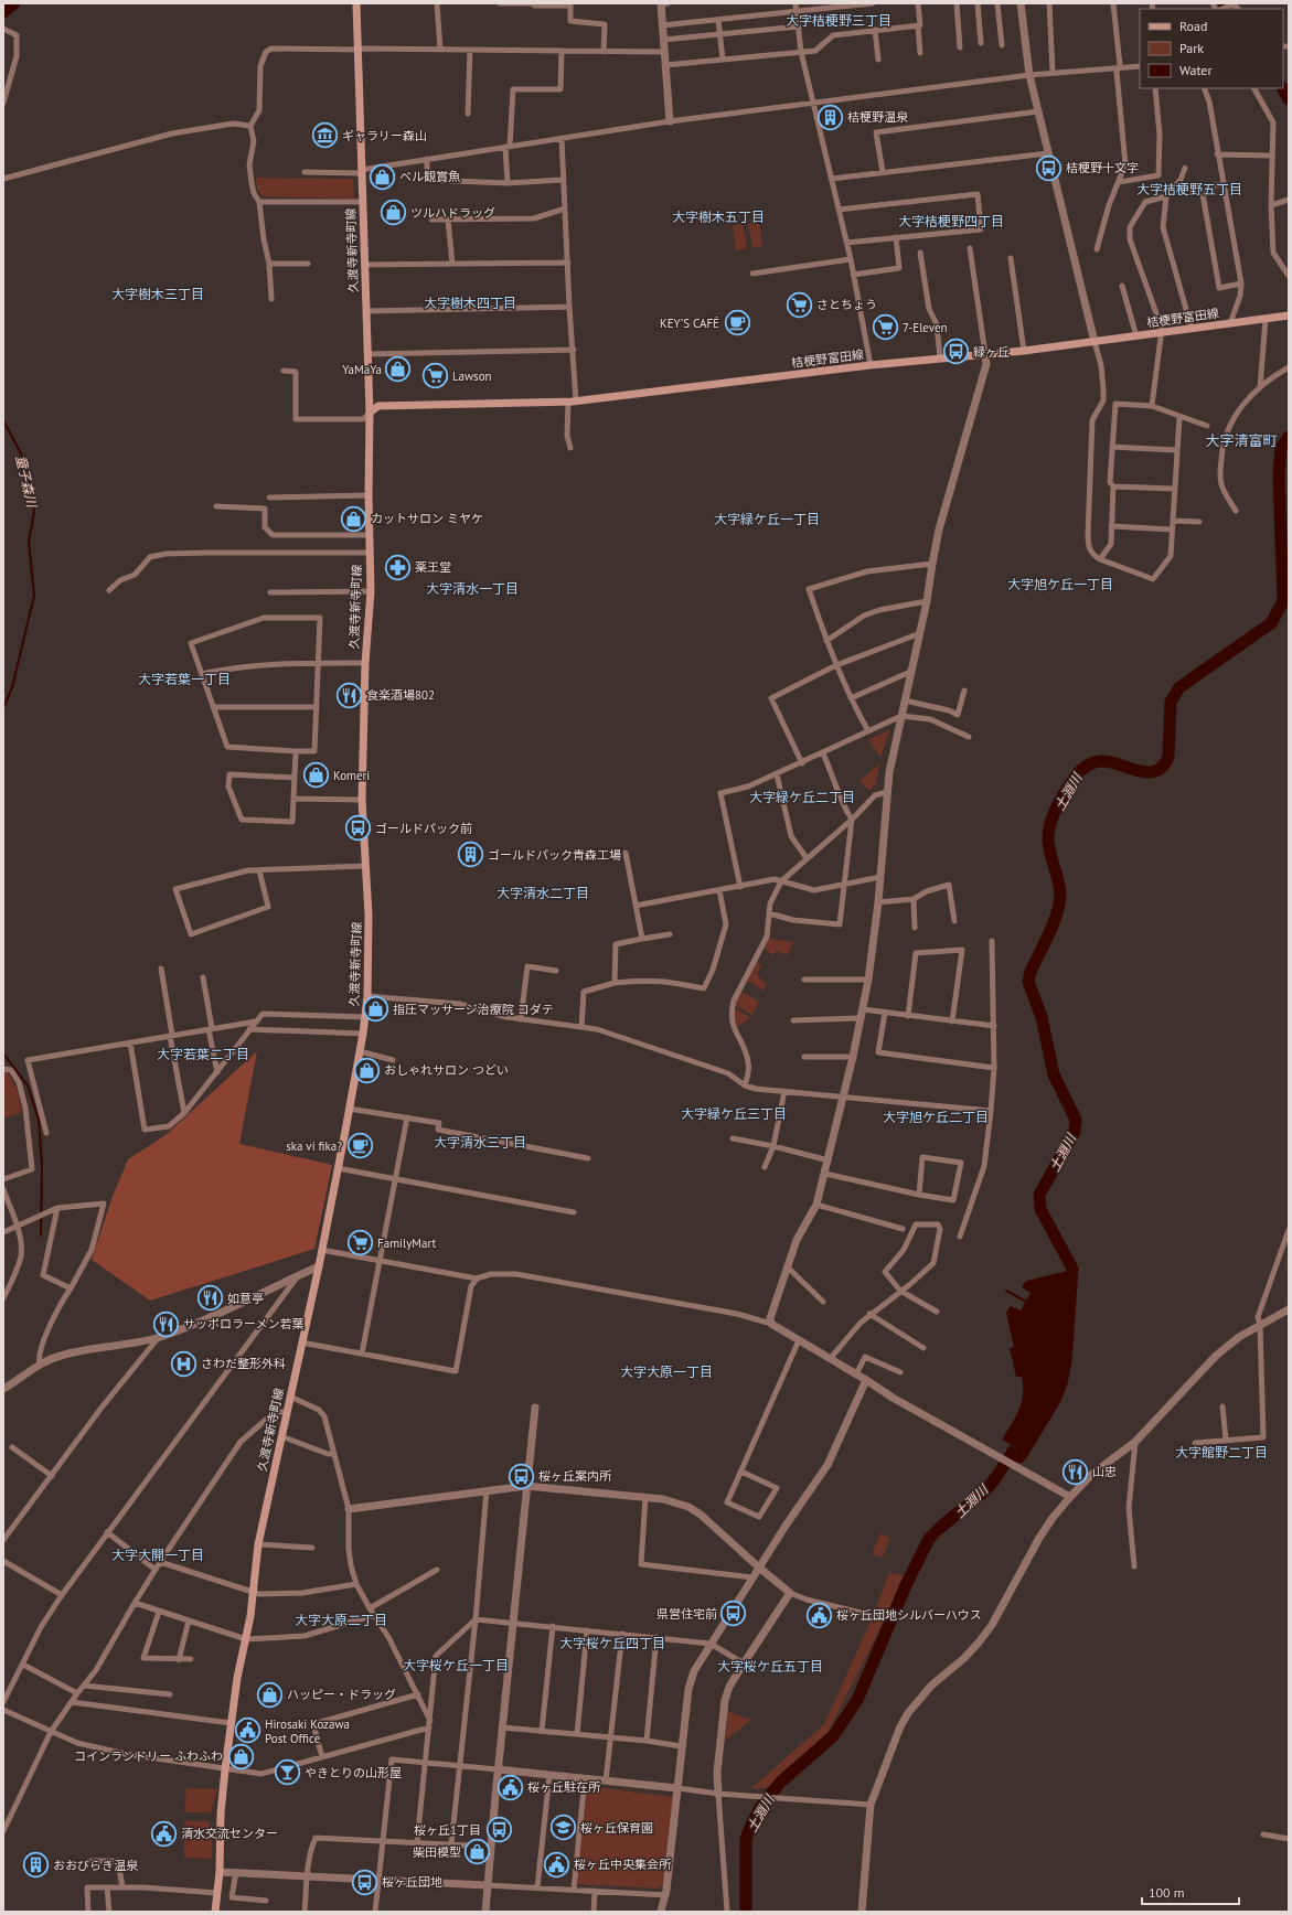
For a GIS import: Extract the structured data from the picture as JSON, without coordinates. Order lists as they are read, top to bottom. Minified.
{"streets":{"main road":["久渡寺新寺町線","桔梗野富田線"]},"crossings":[["久渡寺新寺町線","桔梗野富田線"]],"districts":["大字桔梗野三丁目","大字桔梗野五丁目","大字樹木五丁目","大字桔梗野四丁目","大字樹木三丁目","大字樹木四丁目","大字清富町","大字緑ケ丘一丁目","大字旭ケ丘一丁目","大字清水一丁目","大字若葉一丁目","大字緑ケ丘二丁目","大字清水二丁目","大字若葉二丁目","大字緑ケ丘三丁目","大字旭ケ丘二丁目","大字清水三丁目","大字大原一丁目","大字館野二丁目","大字大開一丁目","大字大原二丁目","大字桜ケ丘四丁目","大字桜ケ丘一丁目","大字桜ケ丘五丁目"],"water":["童子森川","土淵川"],"places":{"building":["桔梗野温泉","ゴールドパック青森工場","おおびらき温泉"],"museum":["ギャラリー森山"],"bus stop":["桔梗野十文字","緑ヶ丘","ゴールドパック前","桜ヶ丘案内所","県営住宅前","桜ヶ丘1丁目","桜ヶ丘団地"],"shop":["ベル観賞魚","ツルハドラッグ","YaMaYa","カットサロン ミヤケ","Komeri","指圧マッサージ治療院 コダテ","おしゃれサロン つどい","ハッピー・ドラッグ","コインランドリー ふわふわ","柴田模型"],"supermarket":["さとちょう","7-Eleven","Lawson","FamilyMart"],"cafe":["KEY’S CAFÉ","ska vi fika?"],"pharmacy":["薬王堂"],"restaurant":["食楽酒場802","如意亭","サッポロラーメン若葉","山忠"],"hospital":["さわだ整形外科"],"public building":["桜ヶ丘団地シルバーハウス","Hirosaki Kozawa Post Office","桜ヶ丘駐在所","清水交流センター","桜ヶ丘中央集会所"],"bar":["やきとりの山形屋"],"school or university":["桜ヶ丘保育園"]},"legend":["Road","Park","Water"],"scale_bar":"100 m"}
